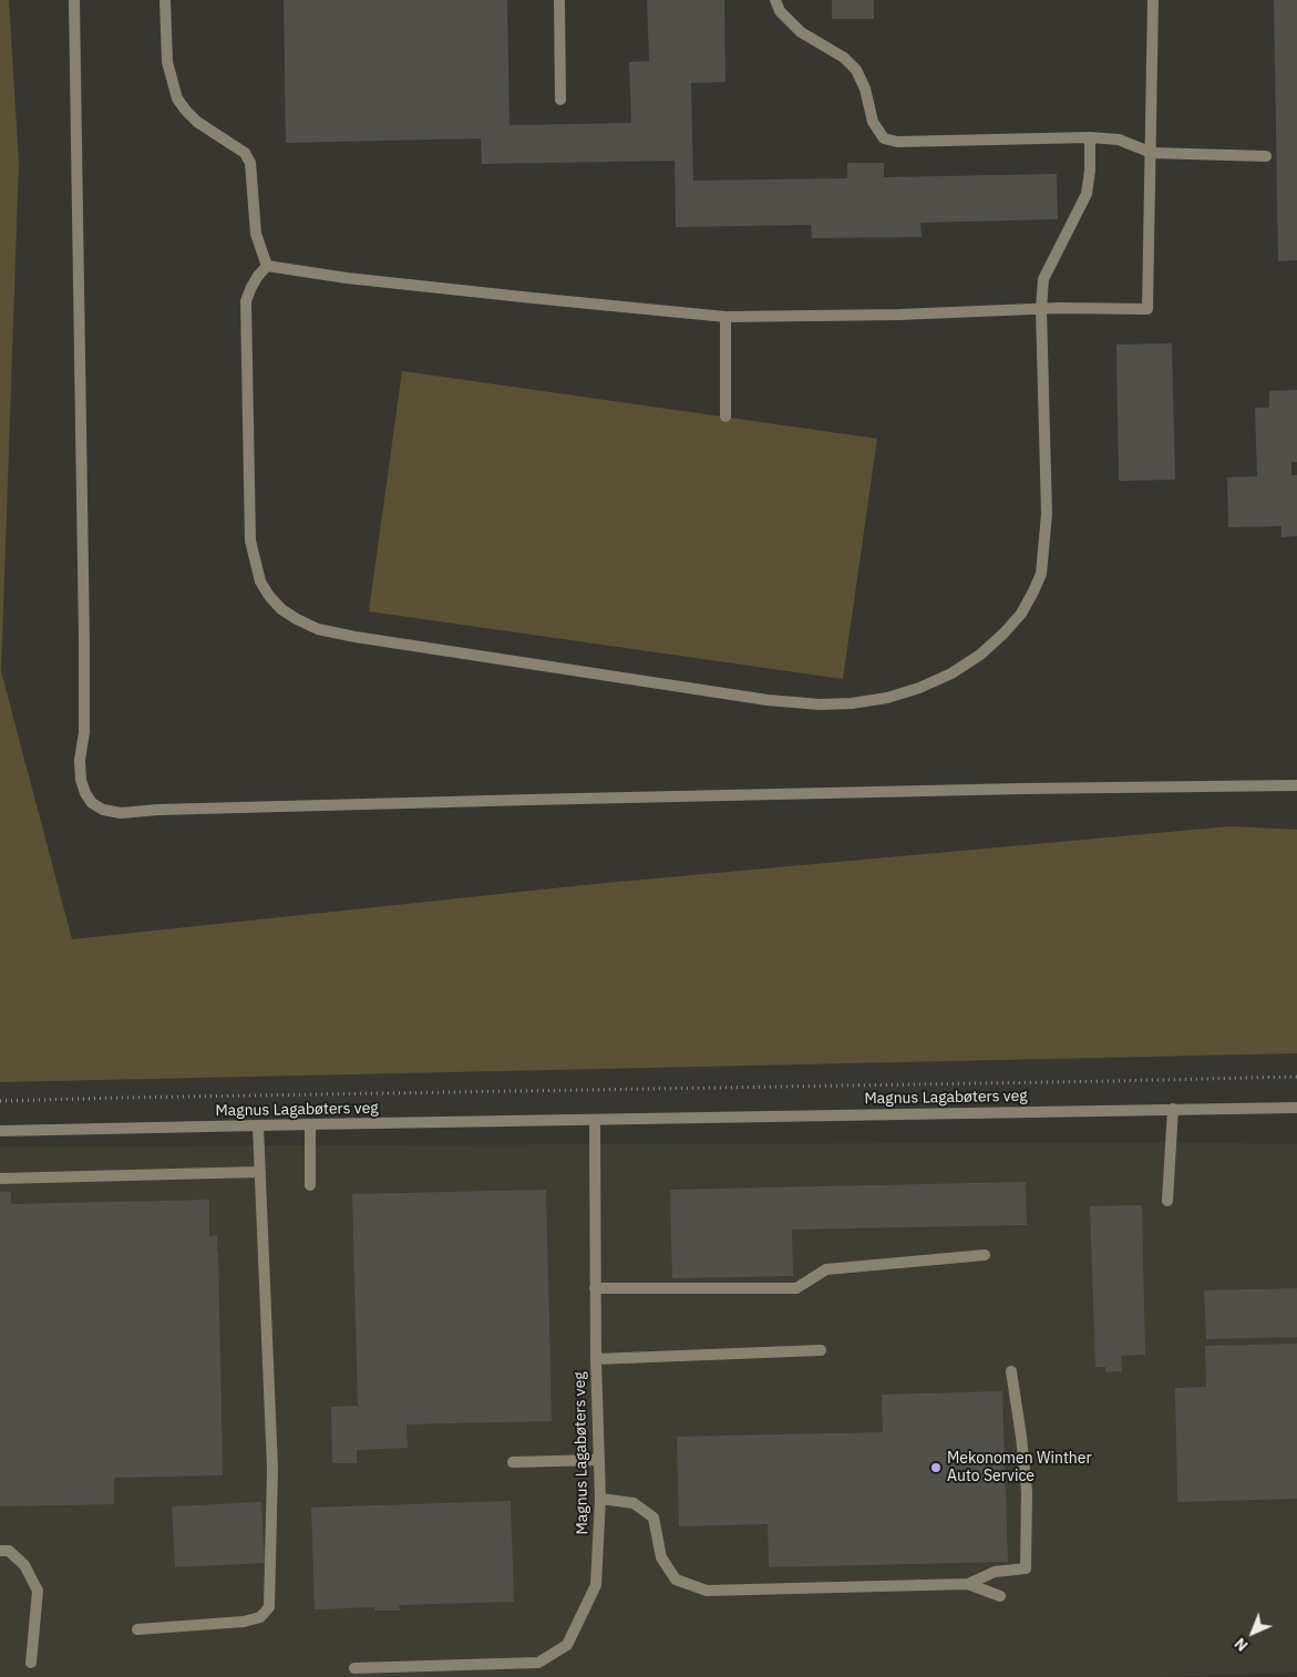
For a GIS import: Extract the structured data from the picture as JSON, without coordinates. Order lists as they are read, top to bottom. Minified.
{"streets":{"street":["Magnus Lagabøters veg"]},"places":["Mekonomen Winther Auto Service"],"north":"bottom left"}
